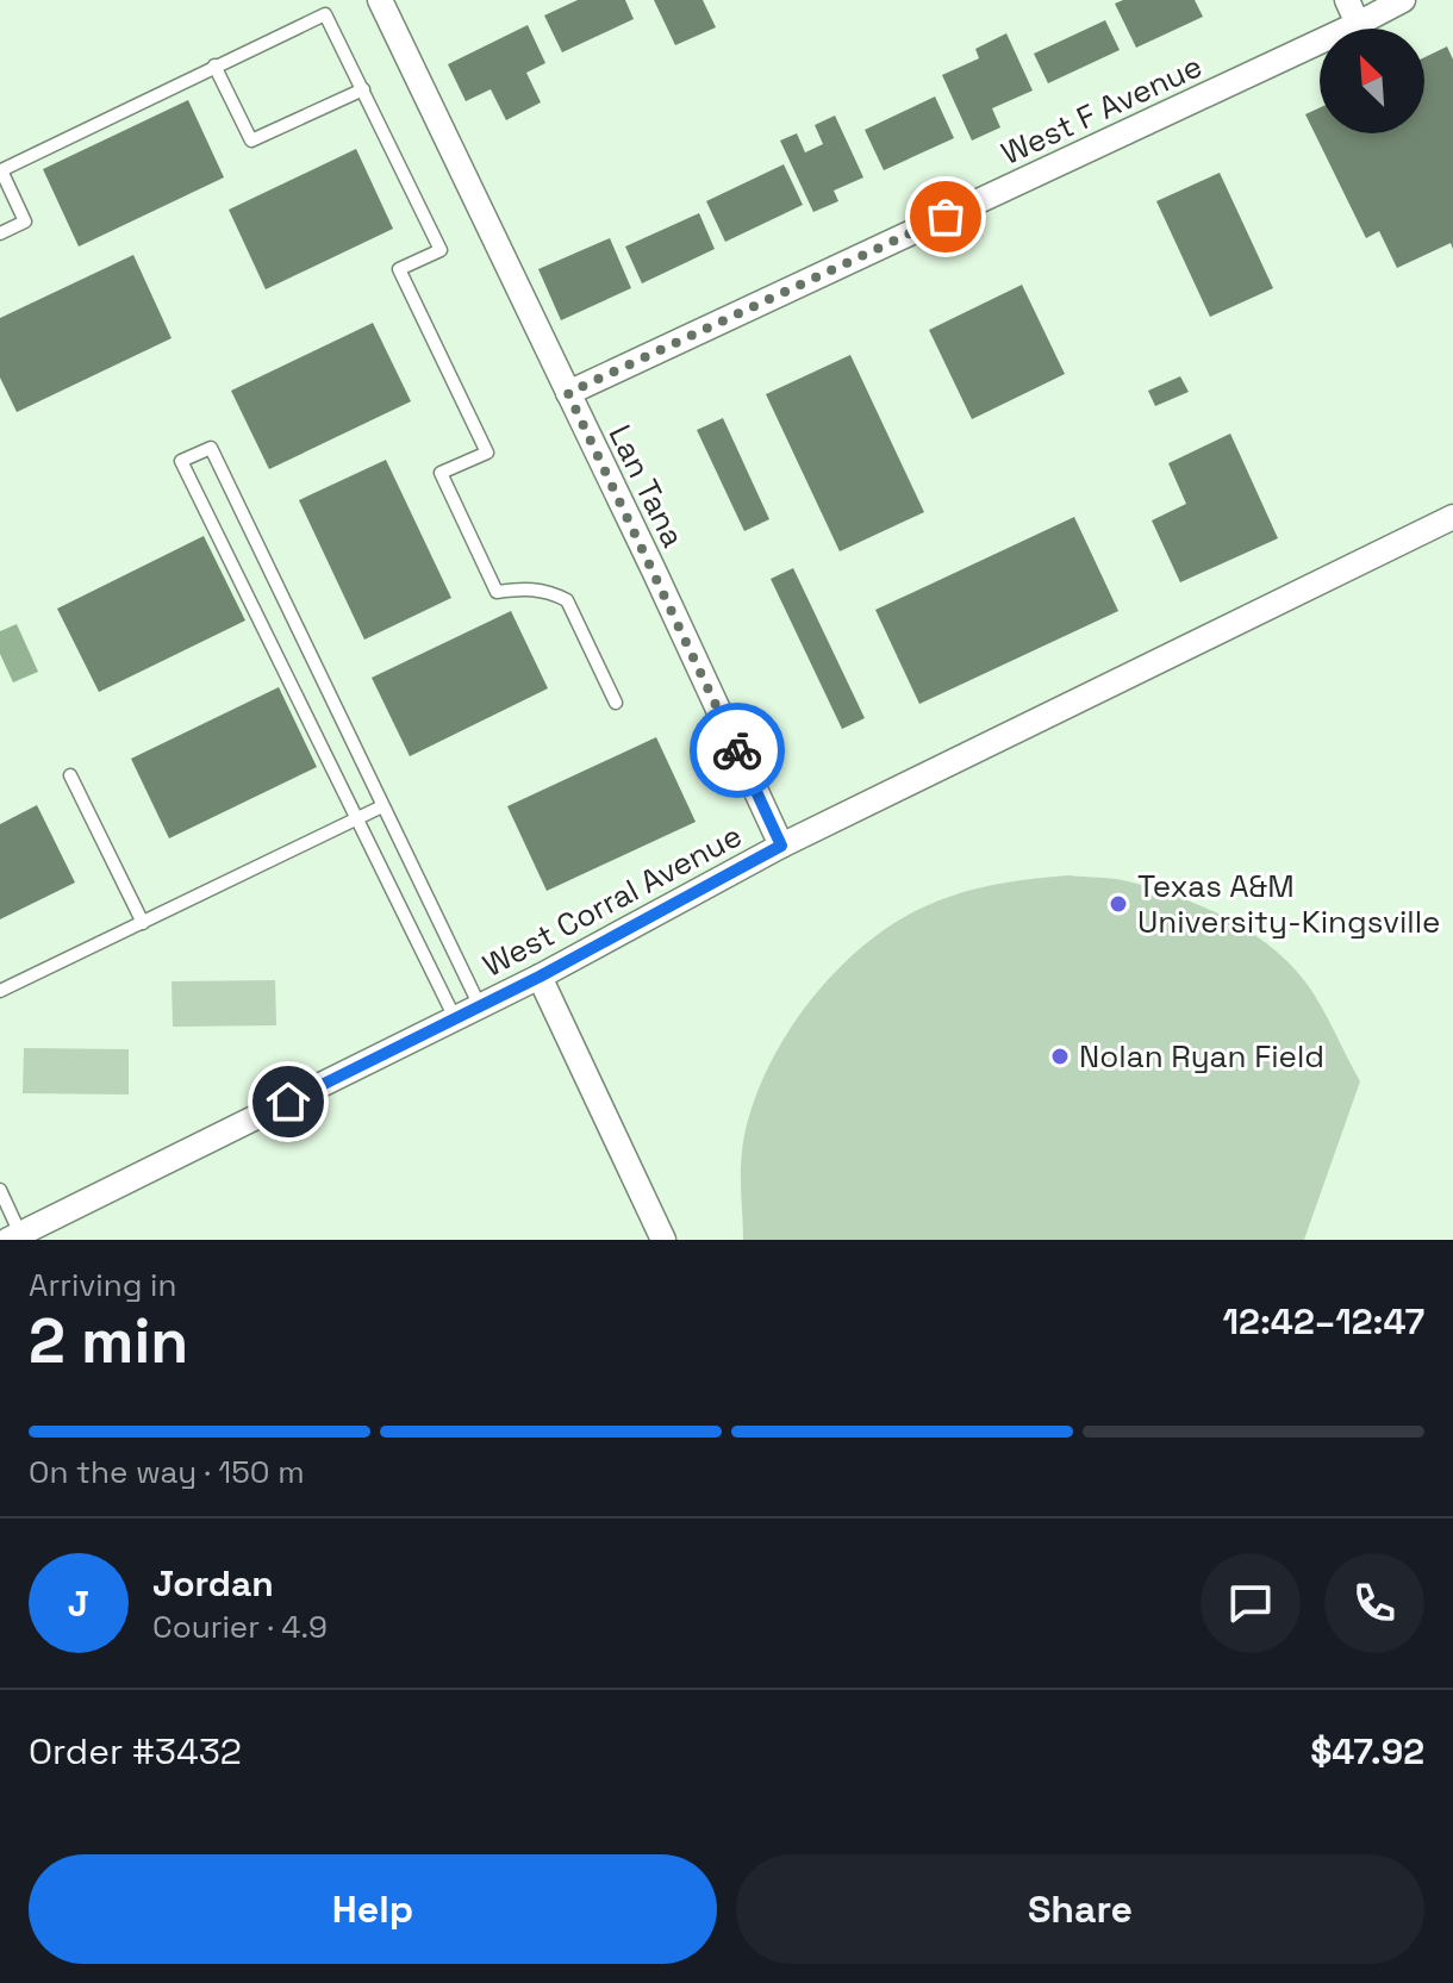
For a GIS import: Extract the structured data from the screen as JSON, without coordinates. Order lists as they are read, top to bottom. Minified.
{"streets":{"street":["West F Avenue","Lan Tana","West Corral Avenue"]},"crossings":[["West F Avenue","Lan Tana"],["Lan Tana","West Corral Avenue"]],"places":["Texas A&M University-Kingsville","Nolan Ryan Field"],"north":"top left","page":{"heading":["2 min","Arriving in","12:42–12:47"],"panel":["Jordan","Courier · 4.9","Order #3432","$47.92"],"bar":"On the way · 150 m","round":"J","buttons":["Help","Share"]}}
